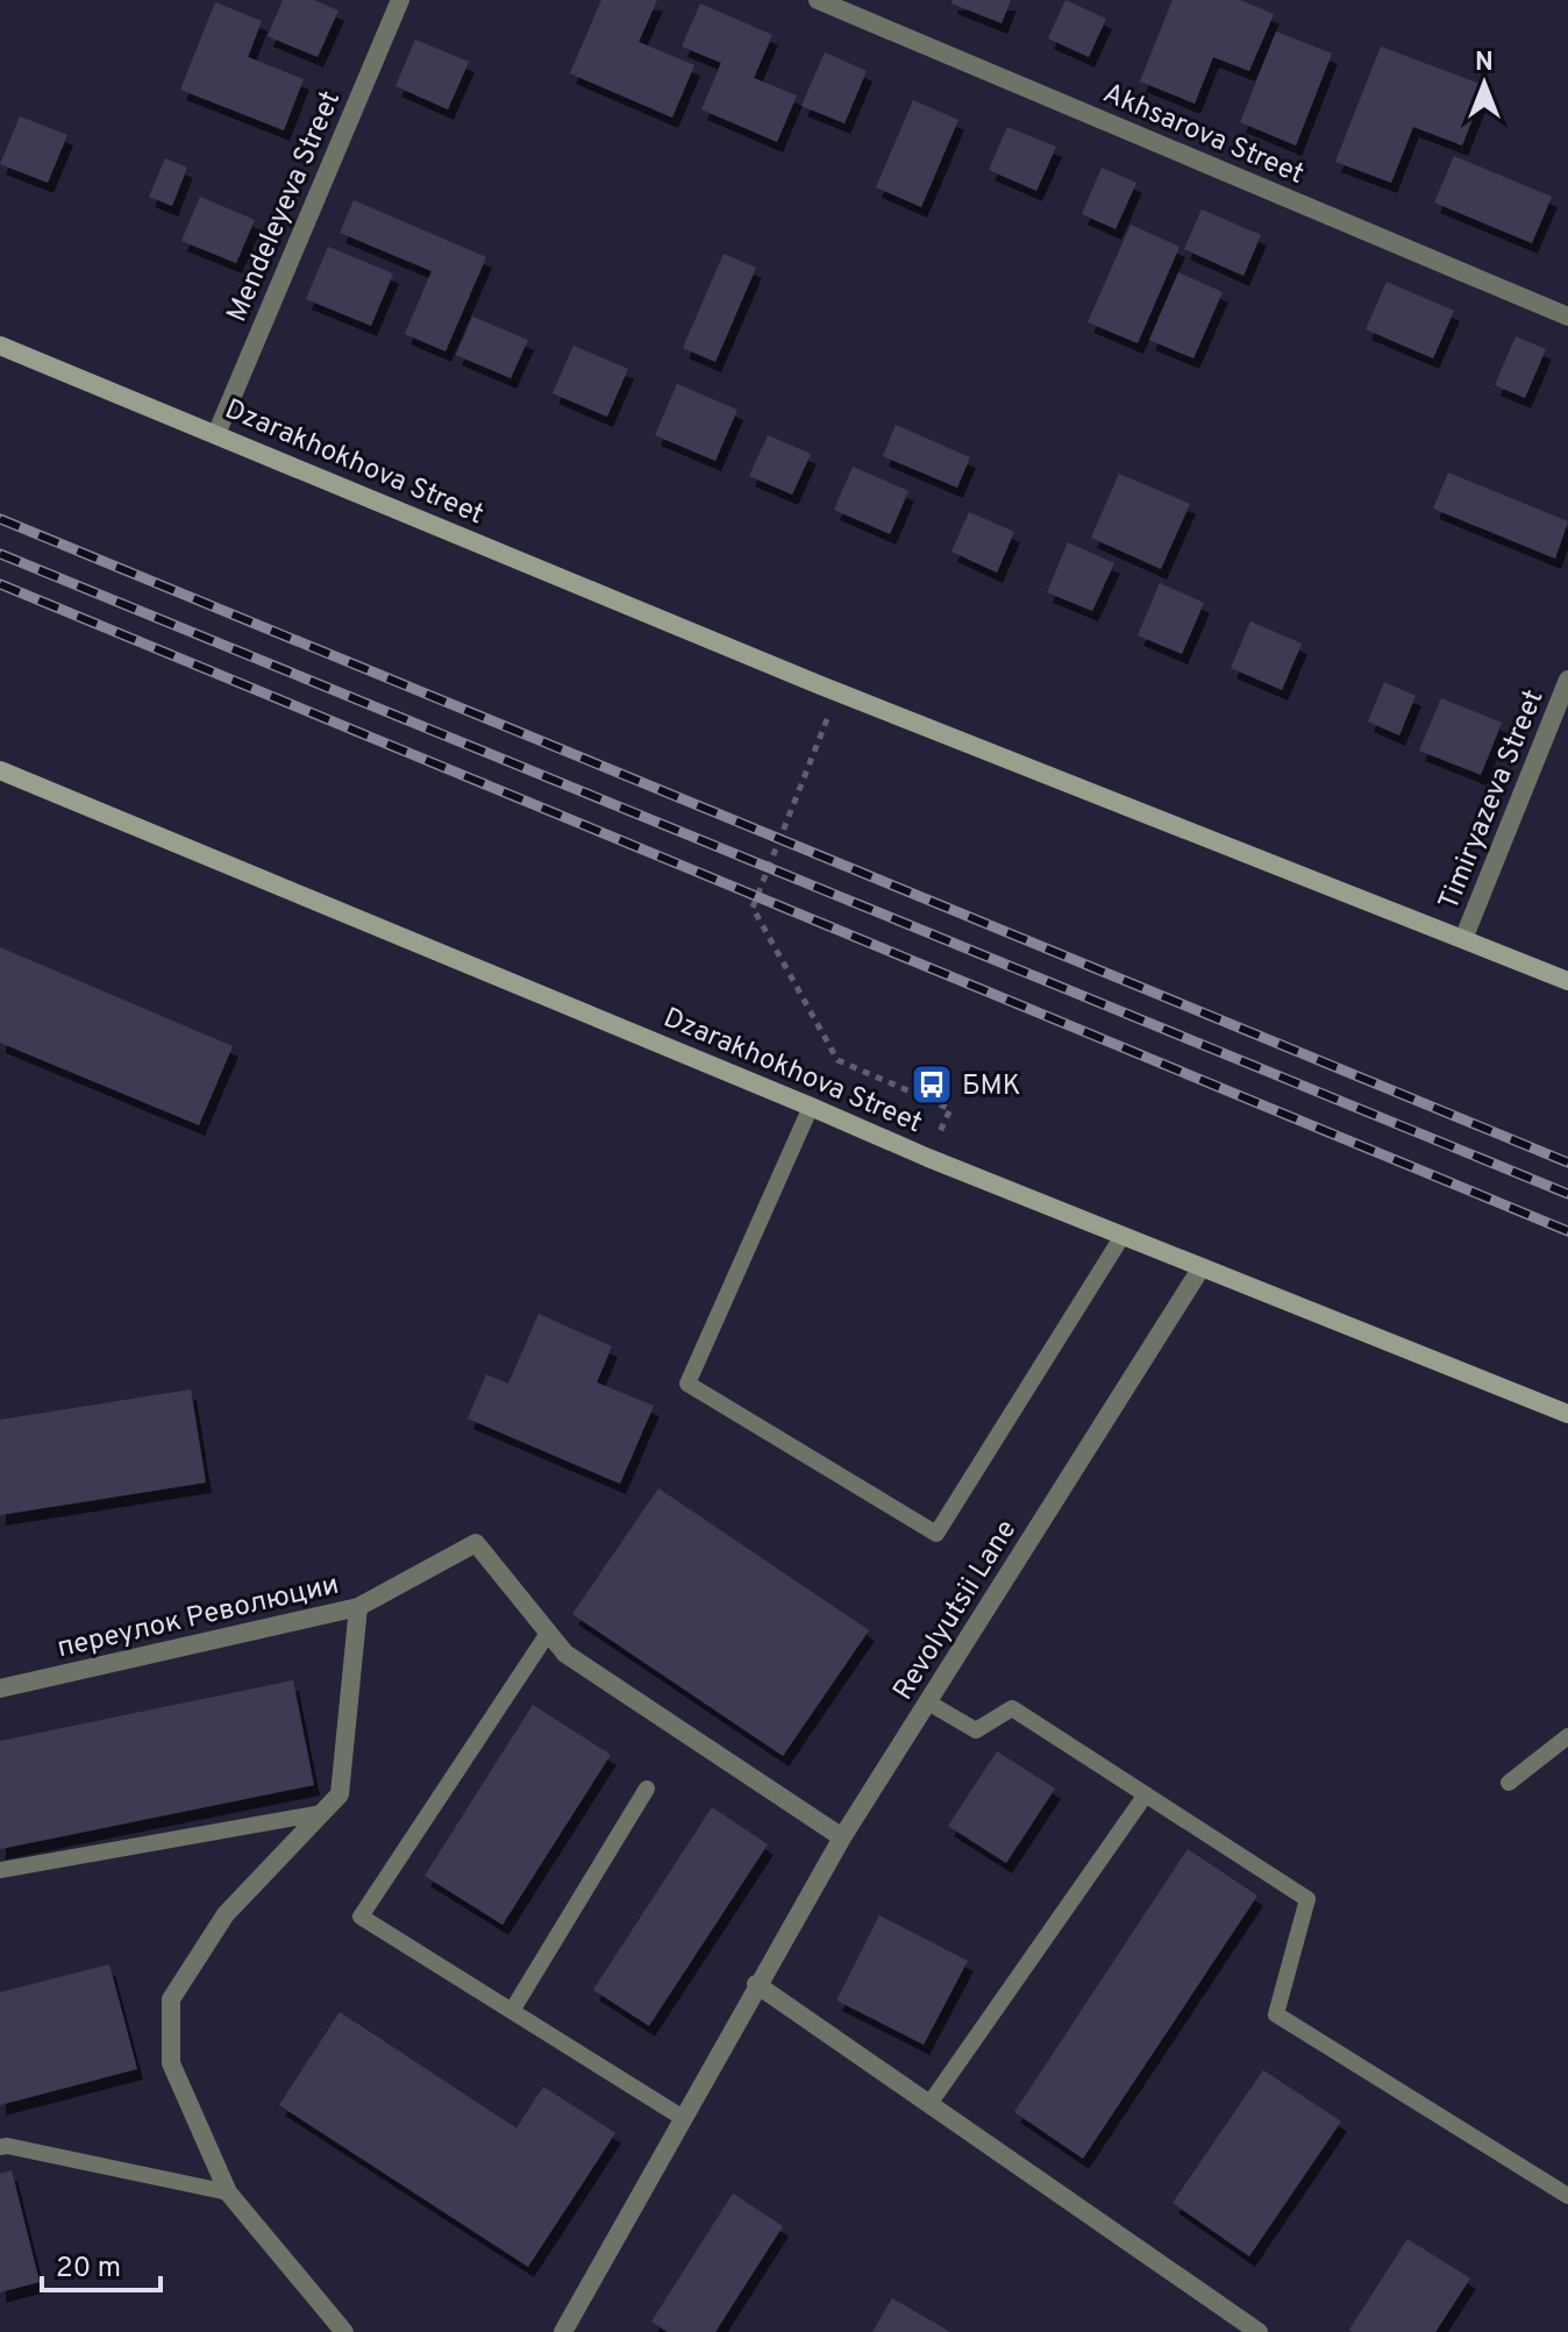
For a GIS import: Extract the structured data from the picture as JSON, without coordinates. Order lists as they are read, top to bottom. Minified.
{"streets":{"street":["Akhsarova Street","Mendeleyeva Street","Dzarakhokhova Street","Timiryazeva Street","Revolyutsii Lane","переулок Революции"]},"crossings":[["Mendeleyeva Street","Dzarakhokhova Street"],["Dzarakhokhova Street","Timiryazeva Street"],["Dzarakhokhova Street","Revolyutsii Lane"],["Revolyutsii Lane","переулок Революции"]],"places":{"bus stop":["БМК"]},"scale_bar":"20 m","north":"top"}
